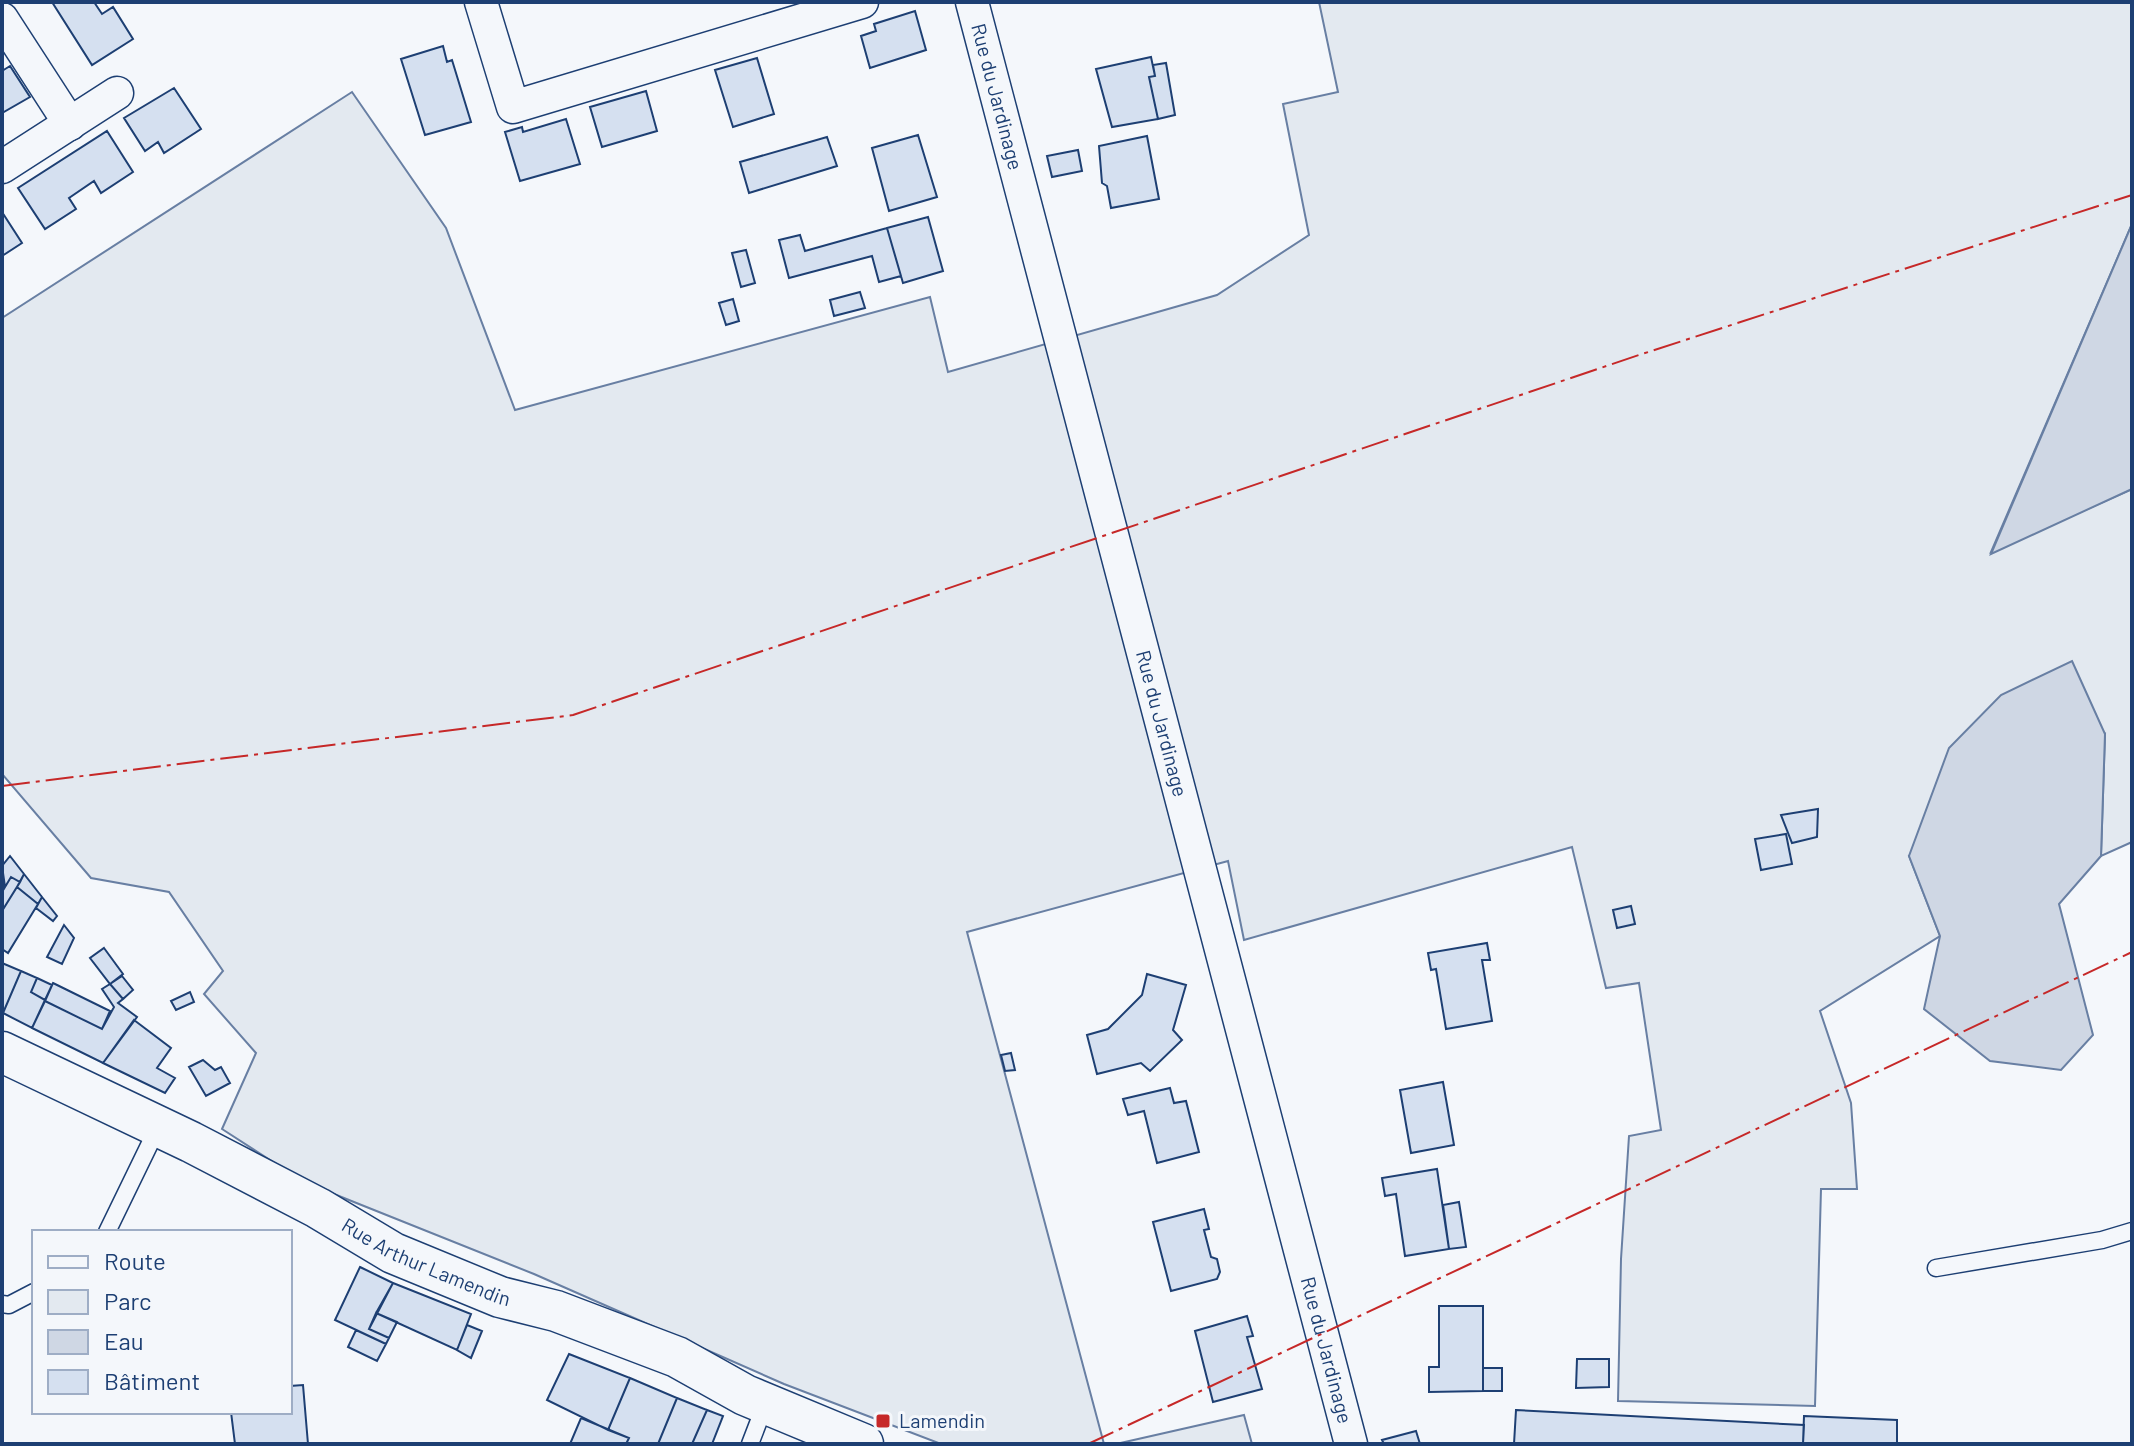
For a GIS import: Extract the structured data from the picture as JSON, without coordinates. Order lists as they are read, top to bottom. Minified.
{"streets":{"street":["Rue du Jardinage","Rue Arthur Lamendin"]},"places":{"transit":["Lamendin"]},"legend":["Route","Parc","Eau","Bâtiment"]}
